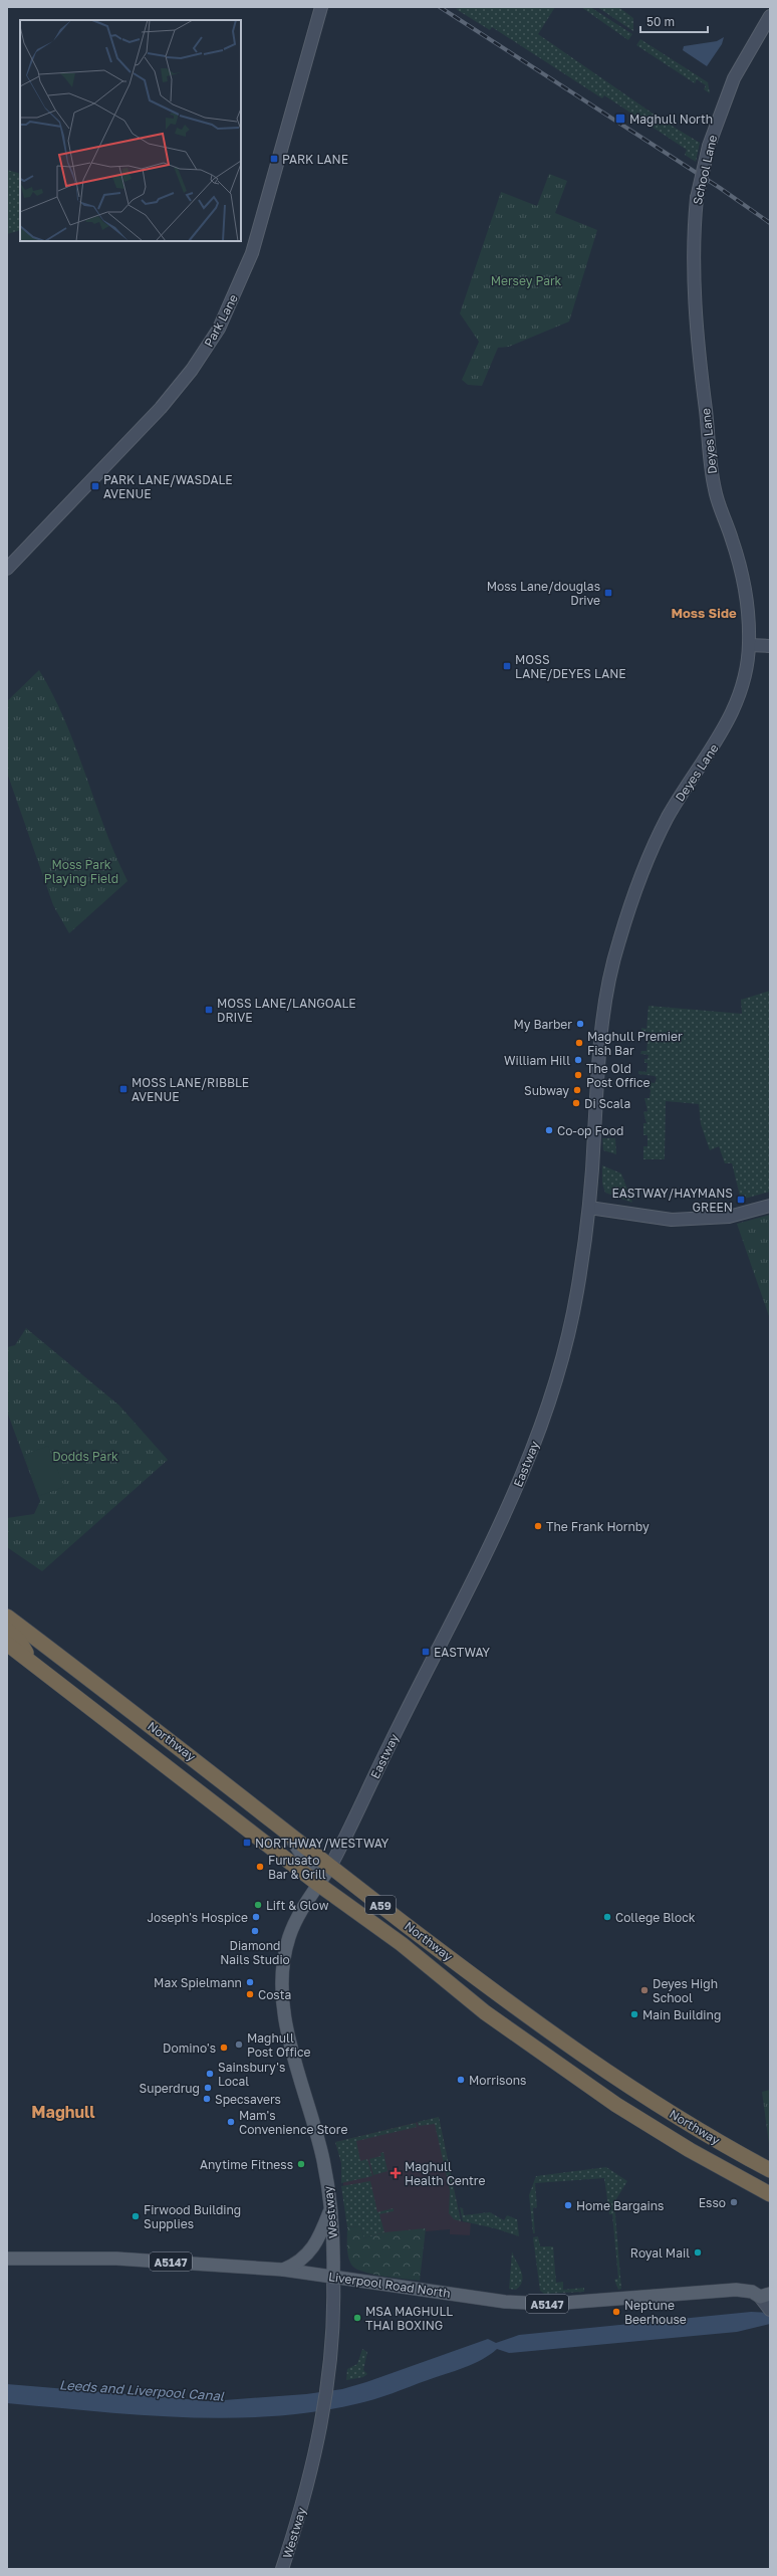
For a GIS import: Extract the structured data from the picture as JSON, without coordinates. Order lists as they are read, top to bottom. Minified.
{"streets":{"highway":["Northway","A59"],"main road":["Westway","A5147","Liverpool Road North"],"street":["School Lane","Park Lane","Deyes Lane","Eastway"]},"crossings":[["School Lane","Deyes Lane"],["Deyes Lane","Eastway"],["Eastway","Northway"],["Eastway","Westway"],["Northway","Westway"],["Westway","Liverpool Road North"]],"districts":["Moss Side","Maghull"],"water":["Leeds and Liverpool Canal"],"parks":["Mersey Park","Moss Park Playing Field","Dodds Park"],"places":{"transit":["Maghull North","PARK LANE","PARK LANE/WASDALE AVENUE","Moss Lane/douglas Drive","MOSS LANE/DEYES LANE","MOSS LANE/LANGOALE DRIVE","MOSS LANE/RIBBLE AVENUE","EASTWAY/HAYMANS GREEN","EASTWAY","NORTHWAY/WESTWAY"],"other":["My Barber","Maghull Premier Fish Bar","William Hill","The Old Post Office","Subway","Di Scala","Co-op Food","The Frank Hornby","Furusato Bar & Grill","Lift & Glow","Joseph's Hospice","College Block","Diamond Nails Studio","Max Spielmann","Deyes High School","Costa","Main Building","Maghull Post Office","Domino's","Sainsbury's Local","Morrisons","Superdrug","Specsavers","Mam's Convenience Store","Anytime Fitness","Esso","Home Bargains","Firwood Building Supplies","Royal Mail","Neptune Beerhouse","MSA MAGHULL THAI BOXING"],"health":["Maghull Health Centre"]},"scale_bar":"50 m"}
